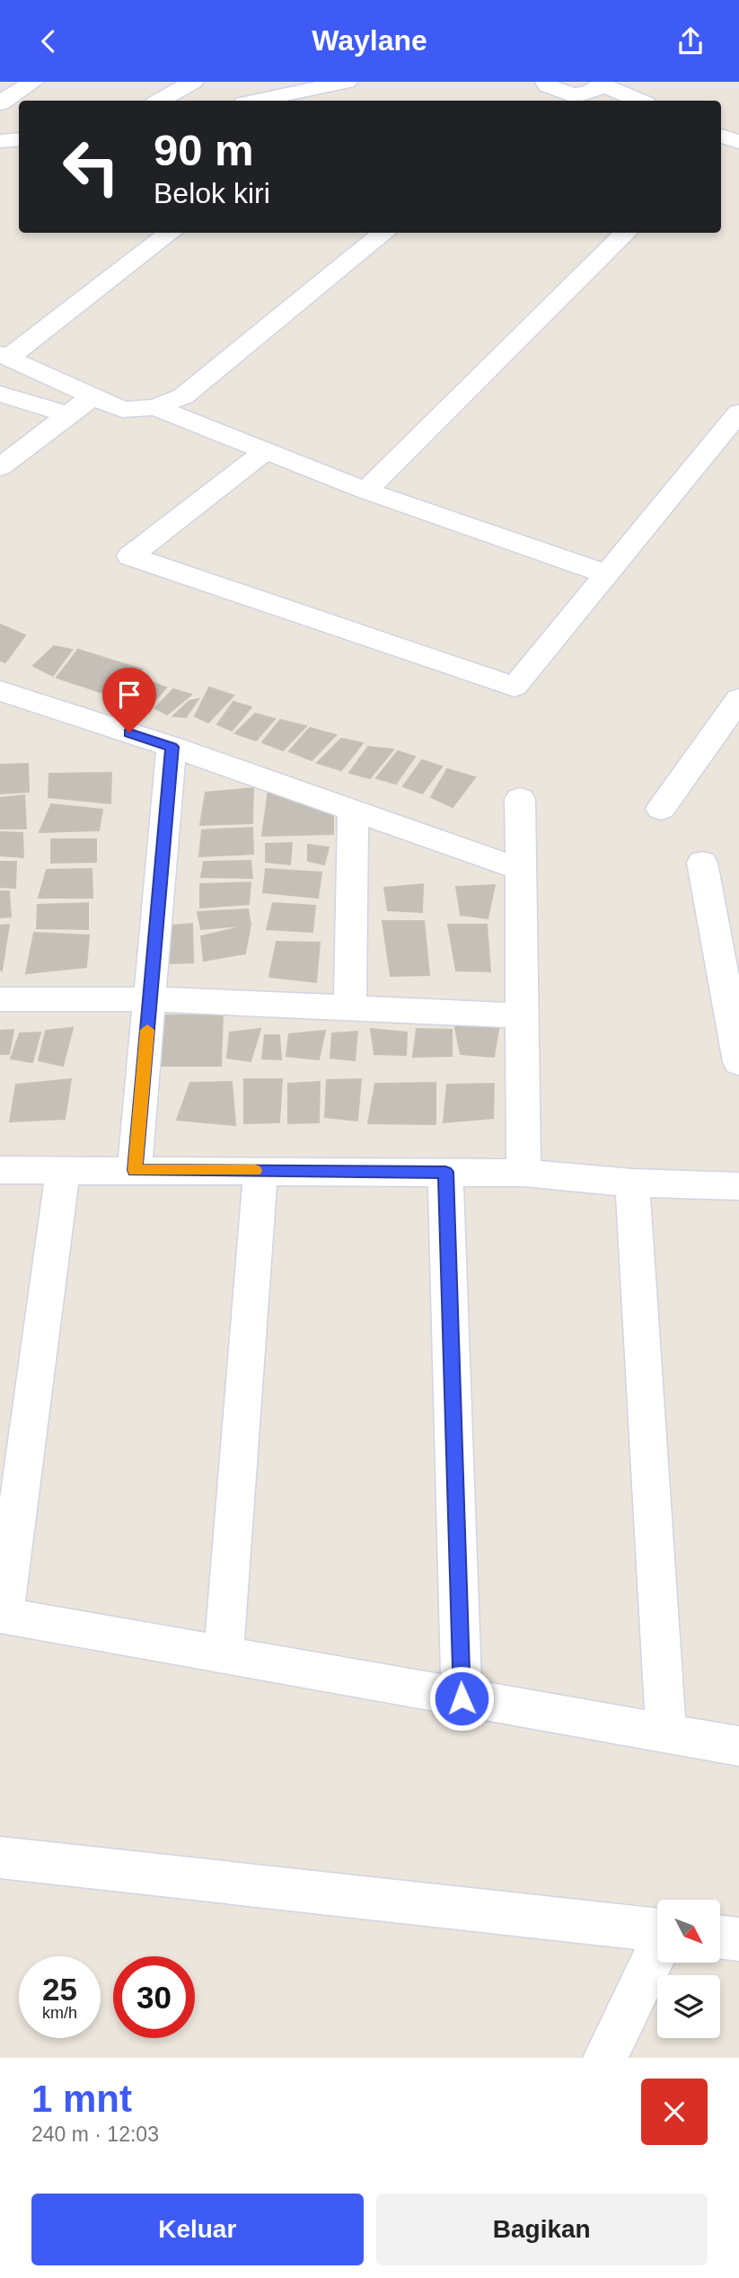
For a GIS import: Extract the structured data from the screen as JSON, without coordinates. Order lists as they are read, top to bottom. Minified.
{"north":"bottom right","page":{"header":"Waylane","turn":["90 m","Belok kiri"],"speed":"25 km/h","limit":"30","heading":["1 mnt","240 m · 12:03"],"buttons":["Keluar","Bagikan"]}}
